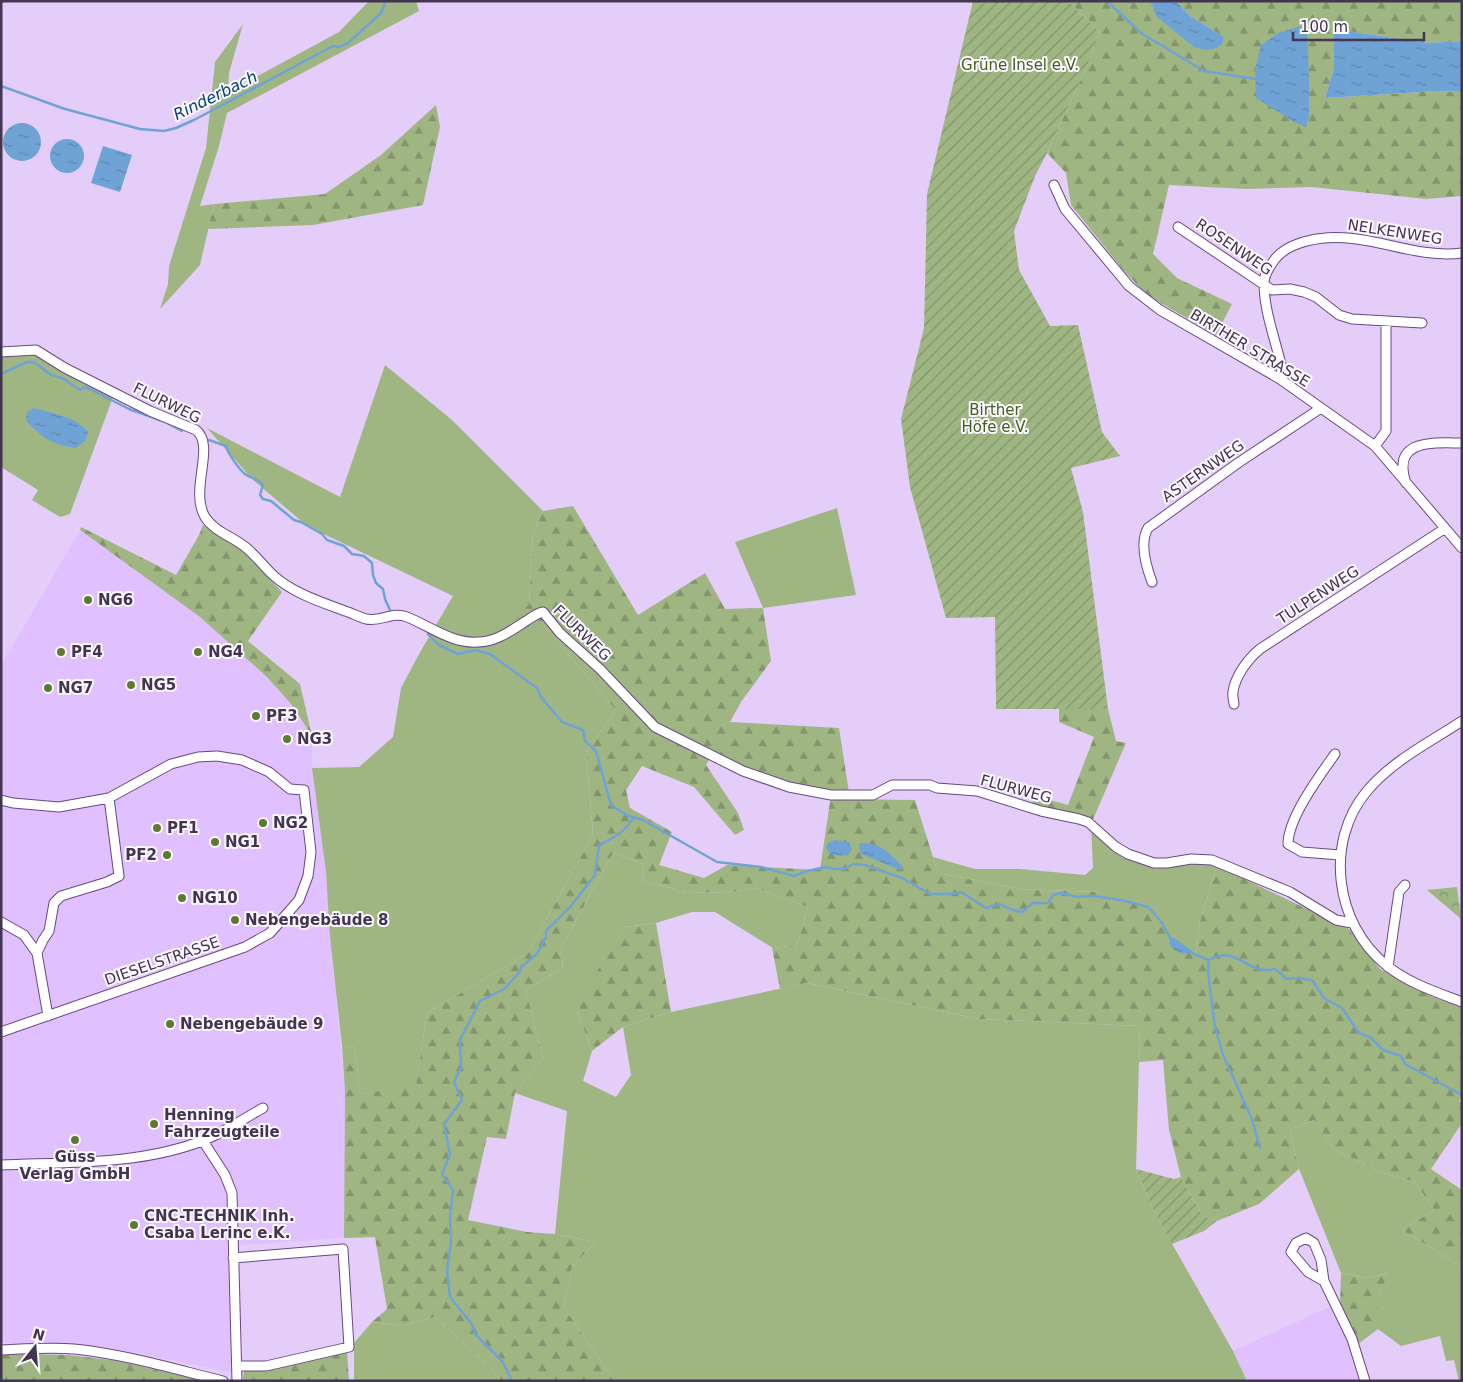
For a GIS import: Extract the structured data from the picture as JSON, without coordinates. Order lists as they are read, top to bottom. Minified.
{"streets":{"street":["NELKENWEG","ROSENWEG","BIRTHER STRASSE","FLURWEG","ASTERNWEG","TULPENWEG","DIESELSTRASSE"]},"crossings":[["NELKENWEG","ROSENWEG"],["BIRTHER STRASSE","ASTERNWEG"],["BIRTHER STRASSE","TULPENWEG"]],"water":["Rinderbach"],"parks":["Grüne Insel e.V.","Birther Höfe e.V."],"places":["NG6","PF4","NG4","NG5","NG7","PF3","NG3","NG2","PF1","NG1","PF2","NG10","Nebengebäude 8","Nebengebäude 9","Henning Fahrzeugteile","Güss Verlag GmbH","CNC-TECHNIK Inh. Csaba Lerinc e.K."],"scale_bar":"100 m","north":"top"}
